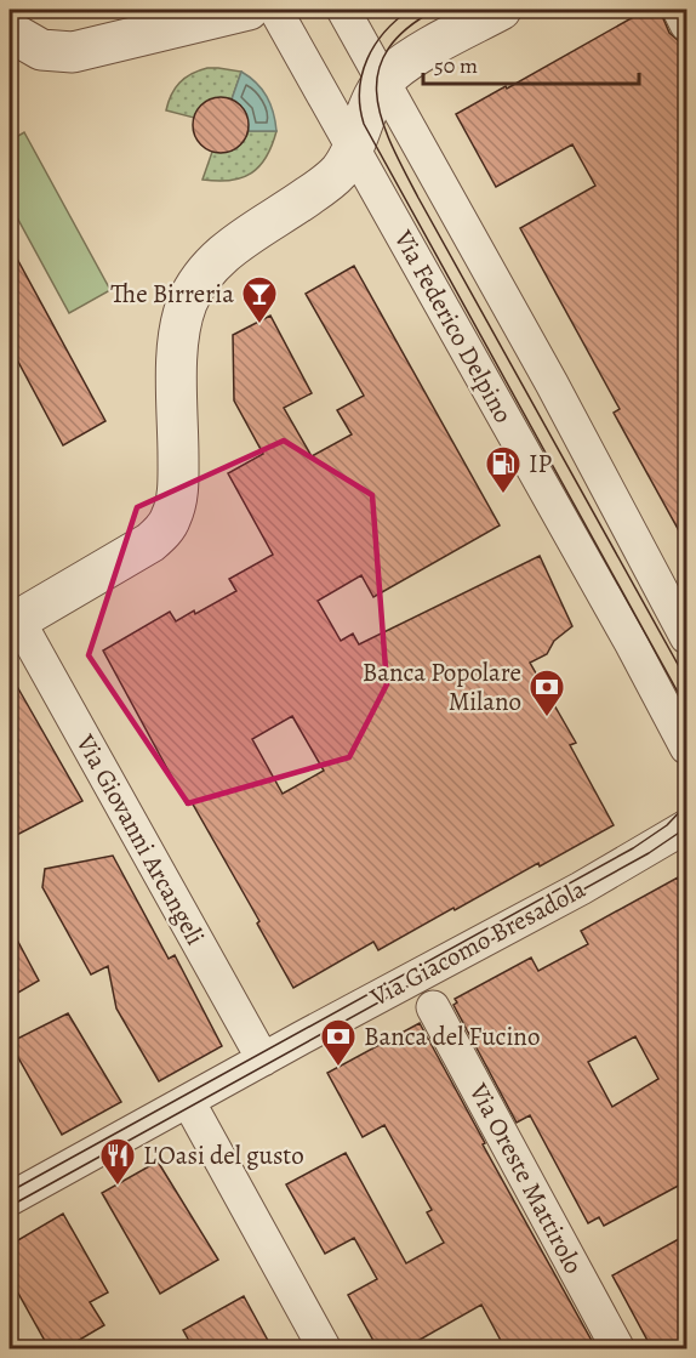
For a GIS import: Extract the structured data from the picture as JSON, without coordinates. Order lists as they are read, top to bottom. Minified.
{"streets":{"street":["Via Federico Delpino","Via Giovanni Arcangeli","Via Giacomo Bresadola","Via Oreste Mattirolo"]},"crossings":[["Via Giovanni Arcangeli","Via Giacomo Bresadola"]],"places":{"bar":["The Birreria"],"fuel station":["IP"],"bank":["Banca Popolare Milano","Banca del Fucino"],"restaurant":["L'Oasi del gusto"]},"scale_bar":"50 m"}
